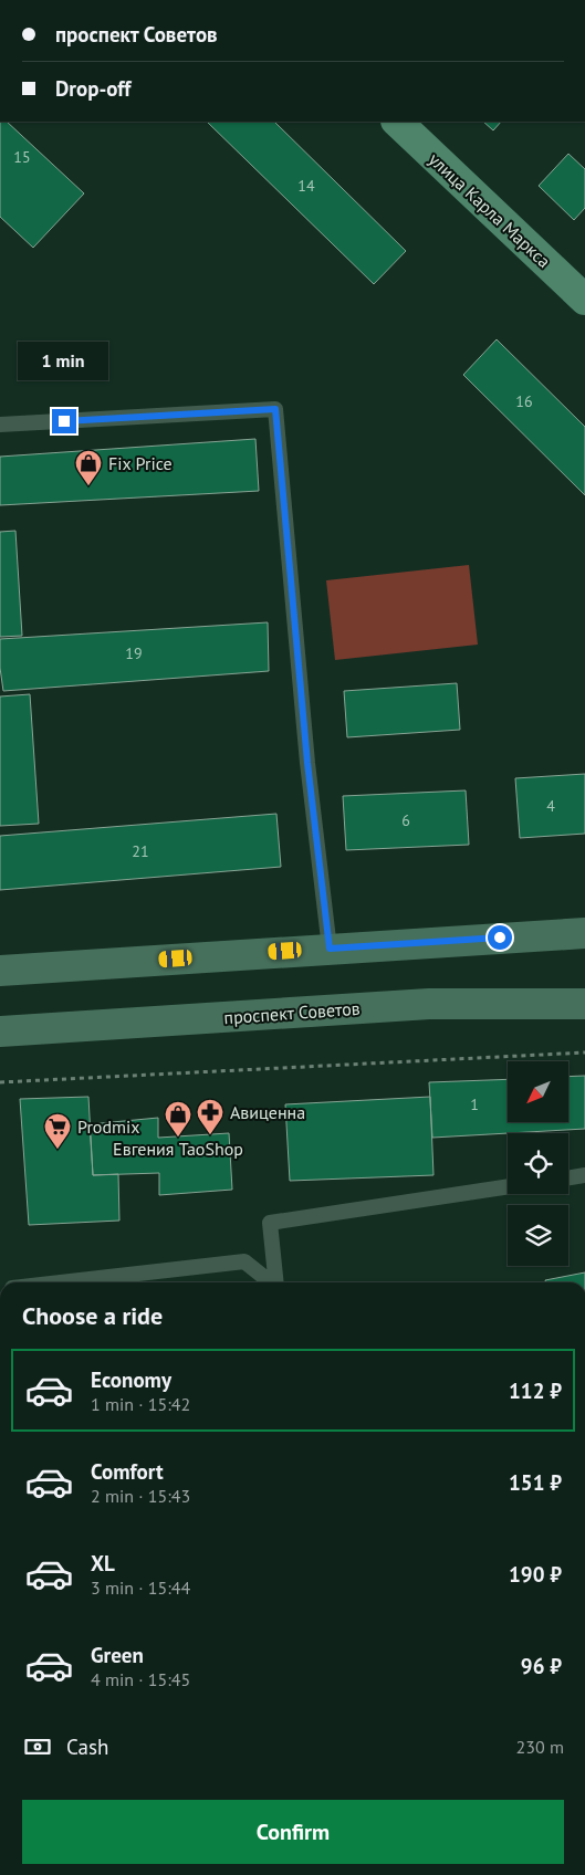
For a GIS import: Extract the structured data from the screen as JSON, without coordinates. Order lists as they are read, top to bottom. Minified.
{"streets":{"main road":["улица Карла Маркса","проспект Советов"]},"places":{"shop":["Fix Price","Евгения TaoShop"],"pharmacy":["Авиценна"],"supermarket":["Prodmix"]},"house_numbers":["15","14","16","19","4","6","21","1"],"north":"bottom left","page":{"banner":["проспект Советов","Drop-off"],"bubble":"1 min","heading":"Choose a ride","list":[{"name":"Economy","note":"1 min · 15:42","value":"112 ₽"},{"name":"Comfort","note":"2 min · 15:43","value":"151 ₽"},{"name":"XL","note":"3 min · 15:44","value":"190 ₽"},{"name":"Green","note":"4 min · 15:45","value":"96 ₽"}],"pay":["Cash","230 m"],"buttons":"Confirm"}}
